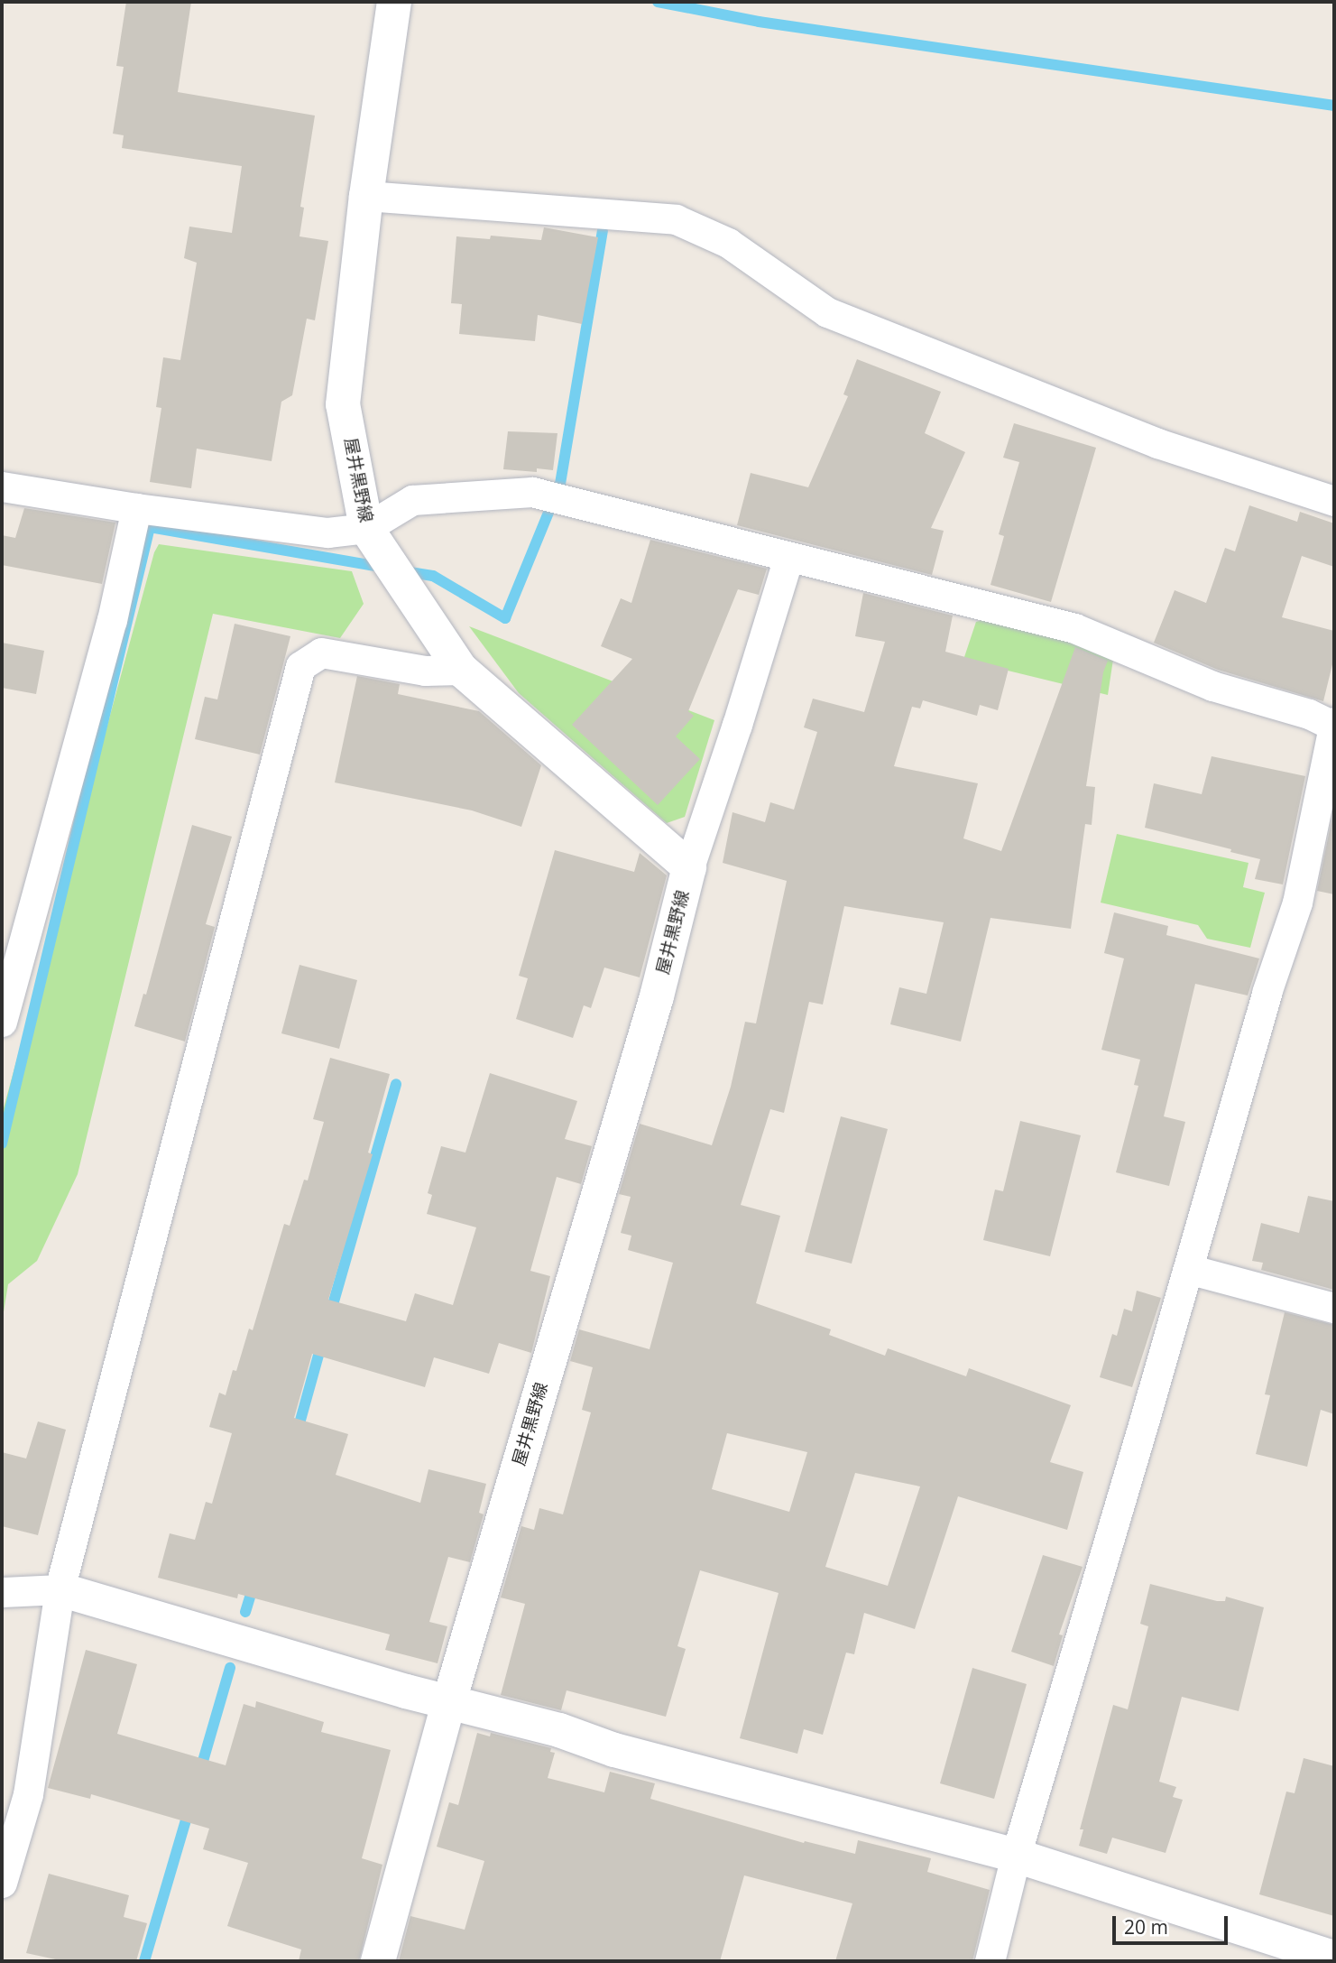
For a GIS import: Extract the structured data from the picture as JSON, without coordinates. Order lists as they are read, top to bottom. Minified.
{"streets":{"main road":["屋井黒野線"]},"scale_bar":"20 m"}
